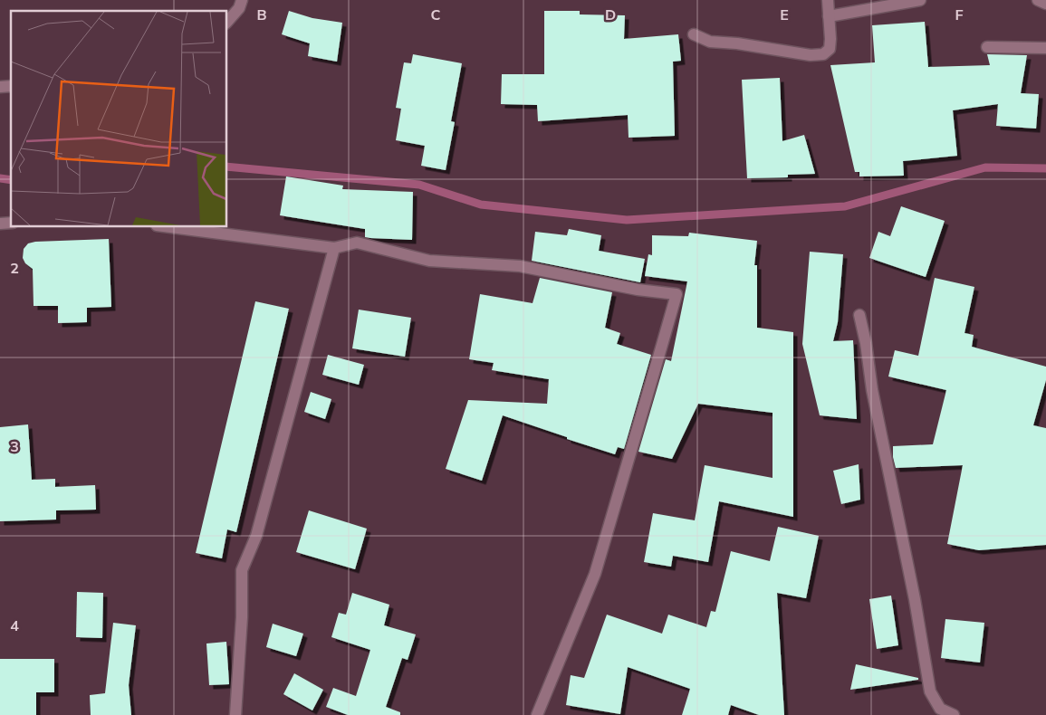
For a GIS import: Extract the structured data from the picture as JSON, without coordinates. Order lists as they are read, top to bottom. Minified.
{"grid":{"columns":["B","C","D","E","F"],"rows":["2","3","4"]}}
